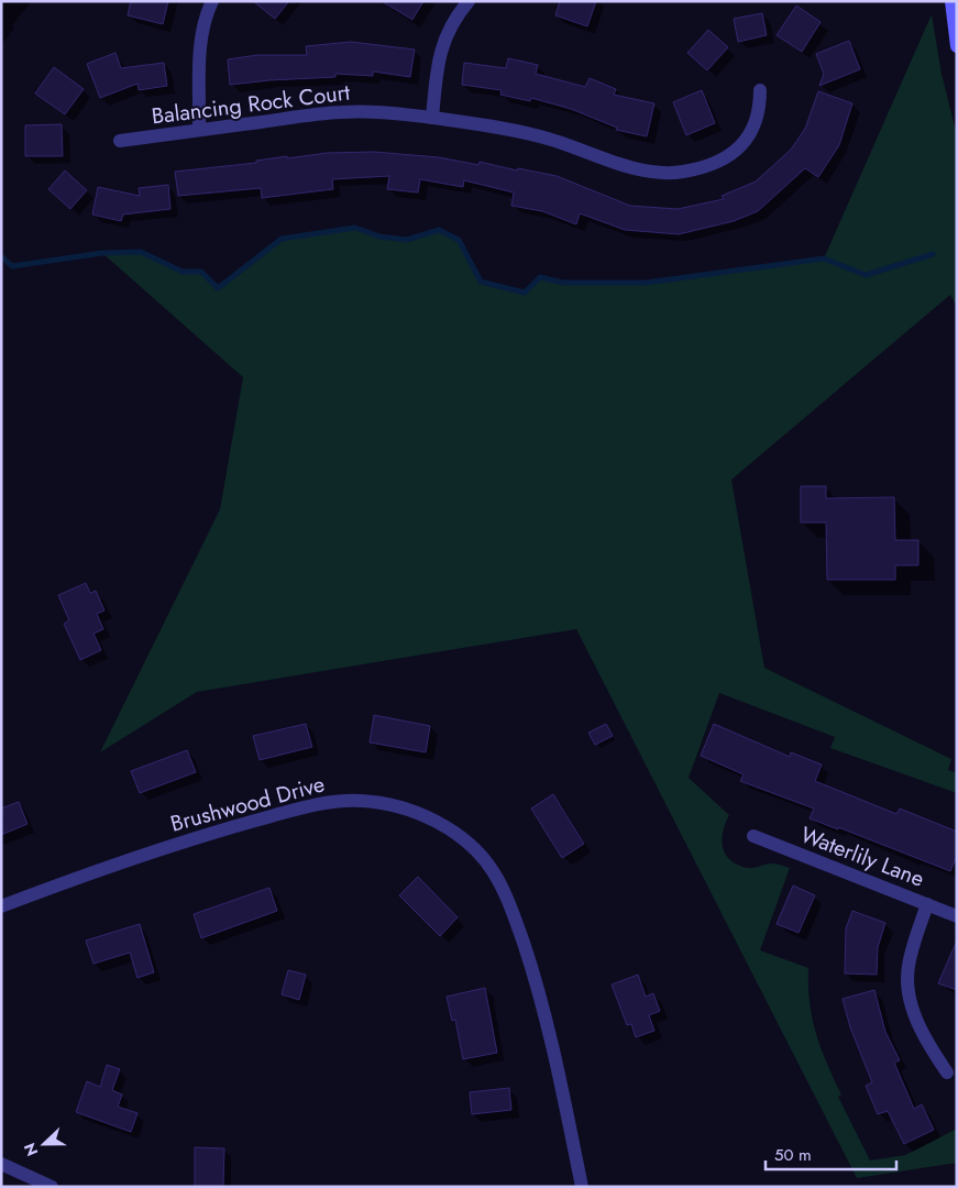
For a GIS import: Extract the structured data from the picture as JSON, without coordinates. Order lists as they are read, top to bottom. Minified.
{"streets":{"street":["Balancing Rock Court","Brushwood Drive","Waterlily Lane"]},"scale_bar":"50 m","north":"left"}
